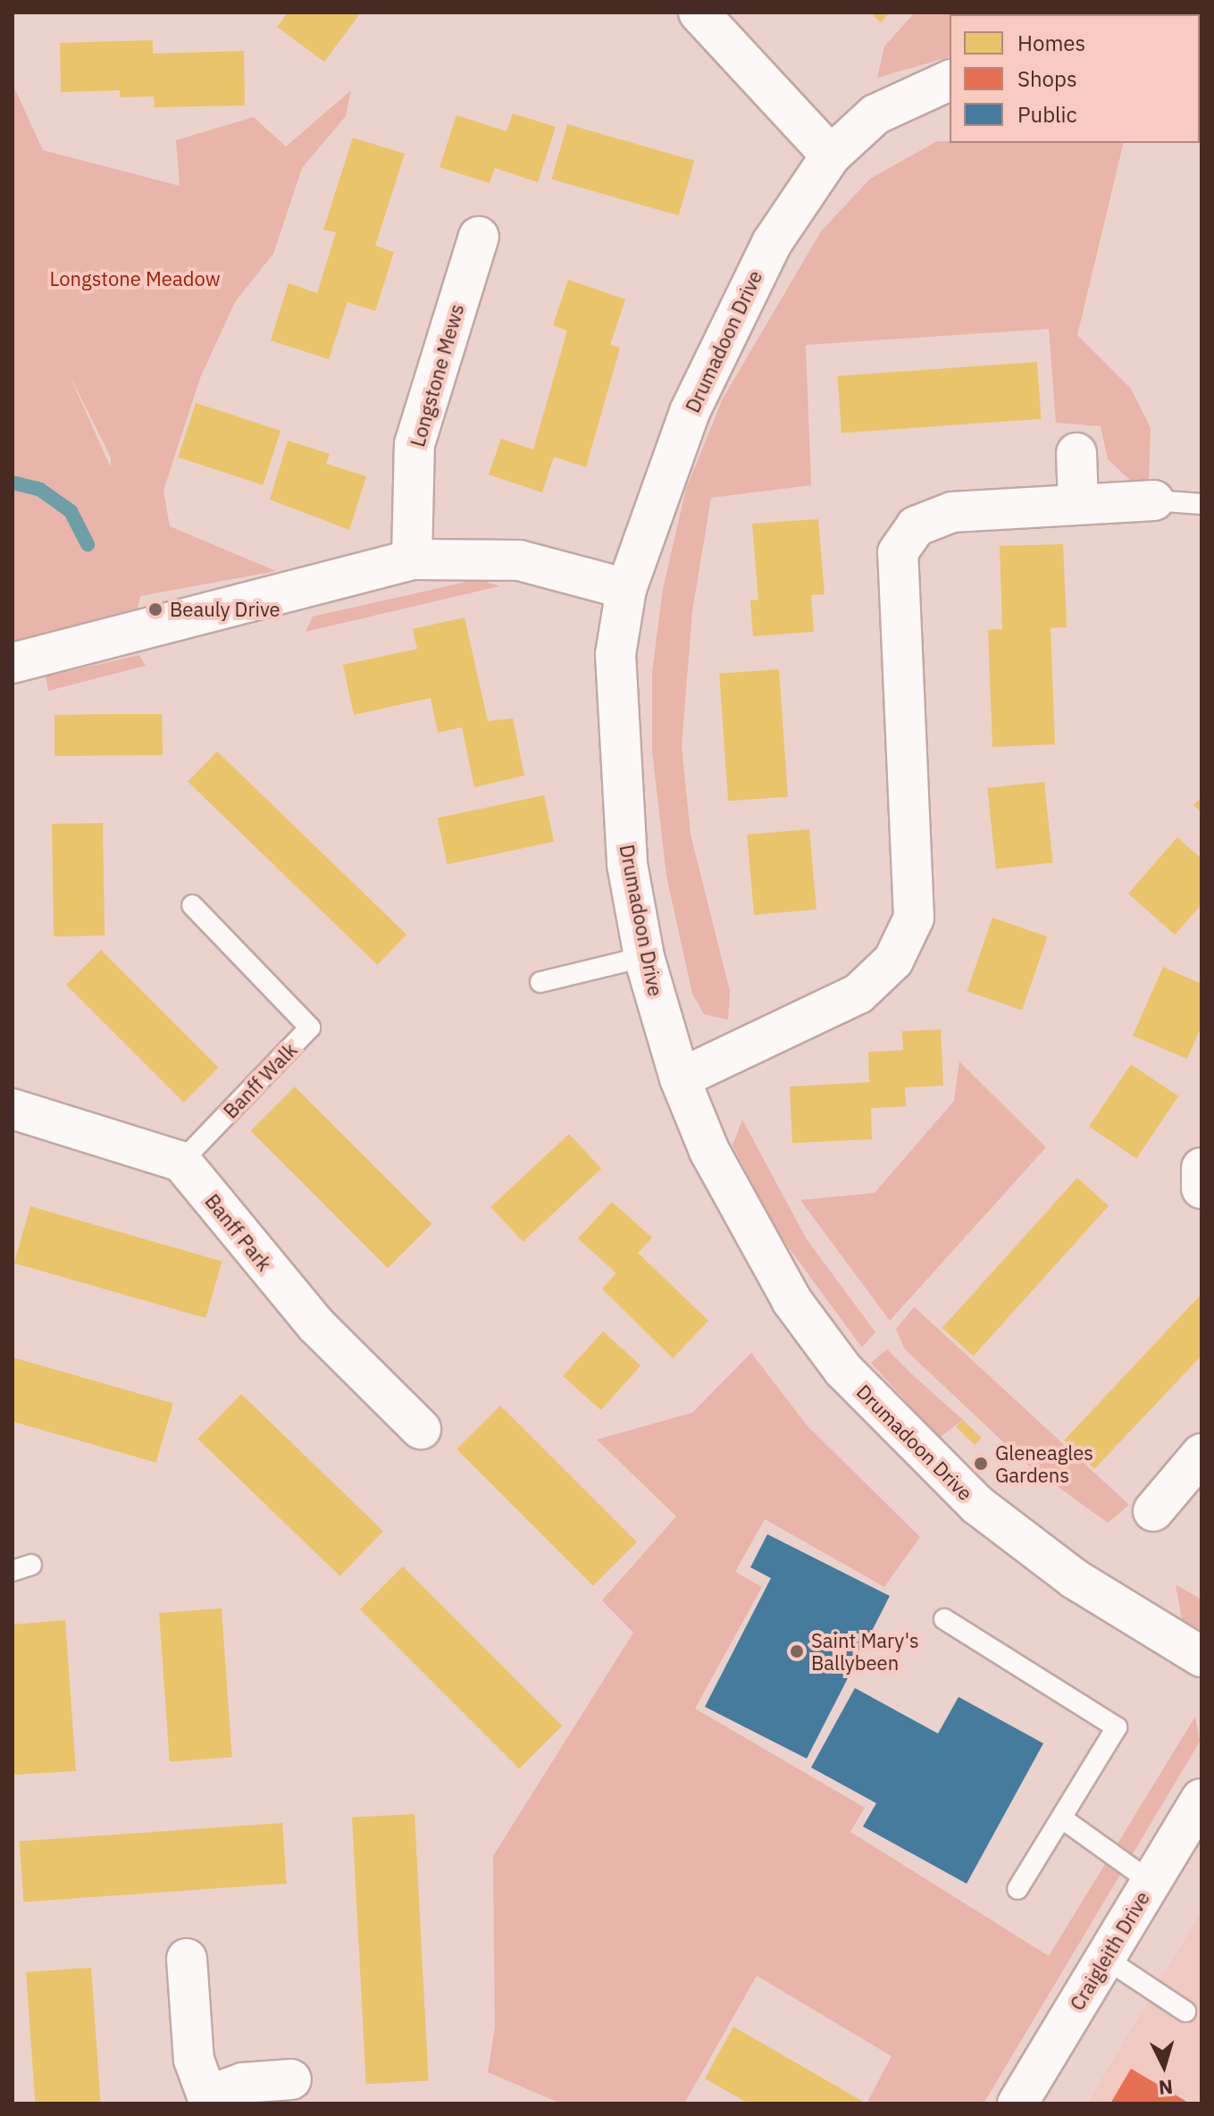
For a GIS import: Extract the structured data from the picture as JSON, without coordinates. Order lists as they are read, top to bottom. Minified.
{"streets":{"street":["Drumadoon Drive","Longstone Mews","Banff Park","Craigleith Drive"],"lane":["Banff Walk"]},"crossings":[["Banff Walk","Banff Park"]],"parks":["Longstone Meadow"],"places":["Beauly Drive","Gleneagles Gardens","Saint Mary's Ballybeen"],"legend":["Homes","Shops","Public"],"north":"bottom"}
